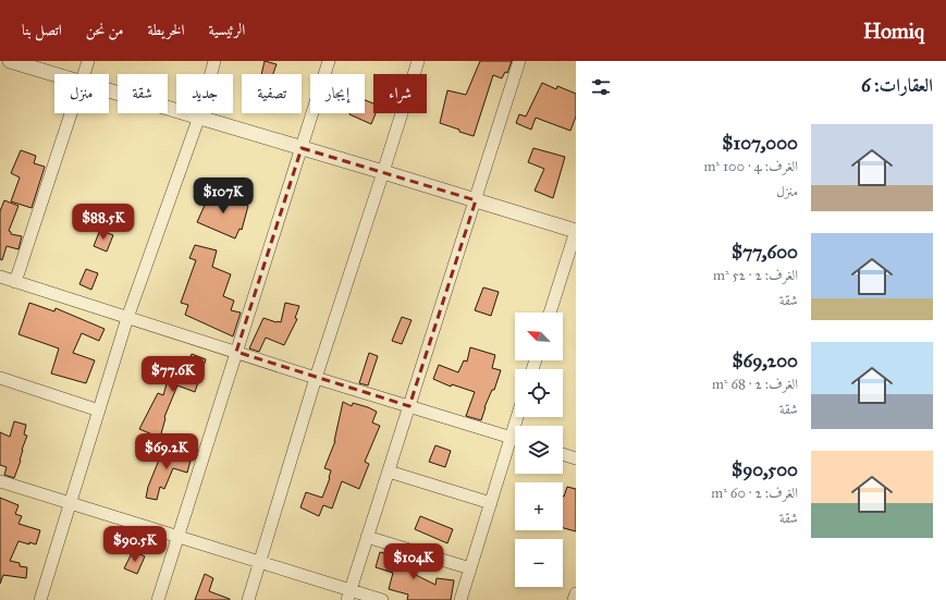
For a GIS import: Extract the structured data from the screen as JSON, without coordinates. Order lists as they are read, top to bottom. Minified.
{"north":"top left","page":{"header":"Homiq","nav":["الرئيسية","الخريطة","من نحن","اتصل بنا"],"heading":"العقارات: 6","chip":["شراء","إيجار","تصفية","جديد","شقة","منزل"],"list":[{"name":"$107,000","note":"الغرف: 4 · 100 m² · منزل"},{"name":"$77,600","note":"الغرف: 2 · 52 m² · شقة"},{"name":"$69,200","note":"الغرف: 2 · 68 m² · شقة"},{"name":"$90,500","note":"الغرف: 2 · 60 m² · شقة"}],"price":["$107K","$88.5K","$77.6K","$69.2K","$90.5K","$104K"],"map_buttons":["+","−"]}}
